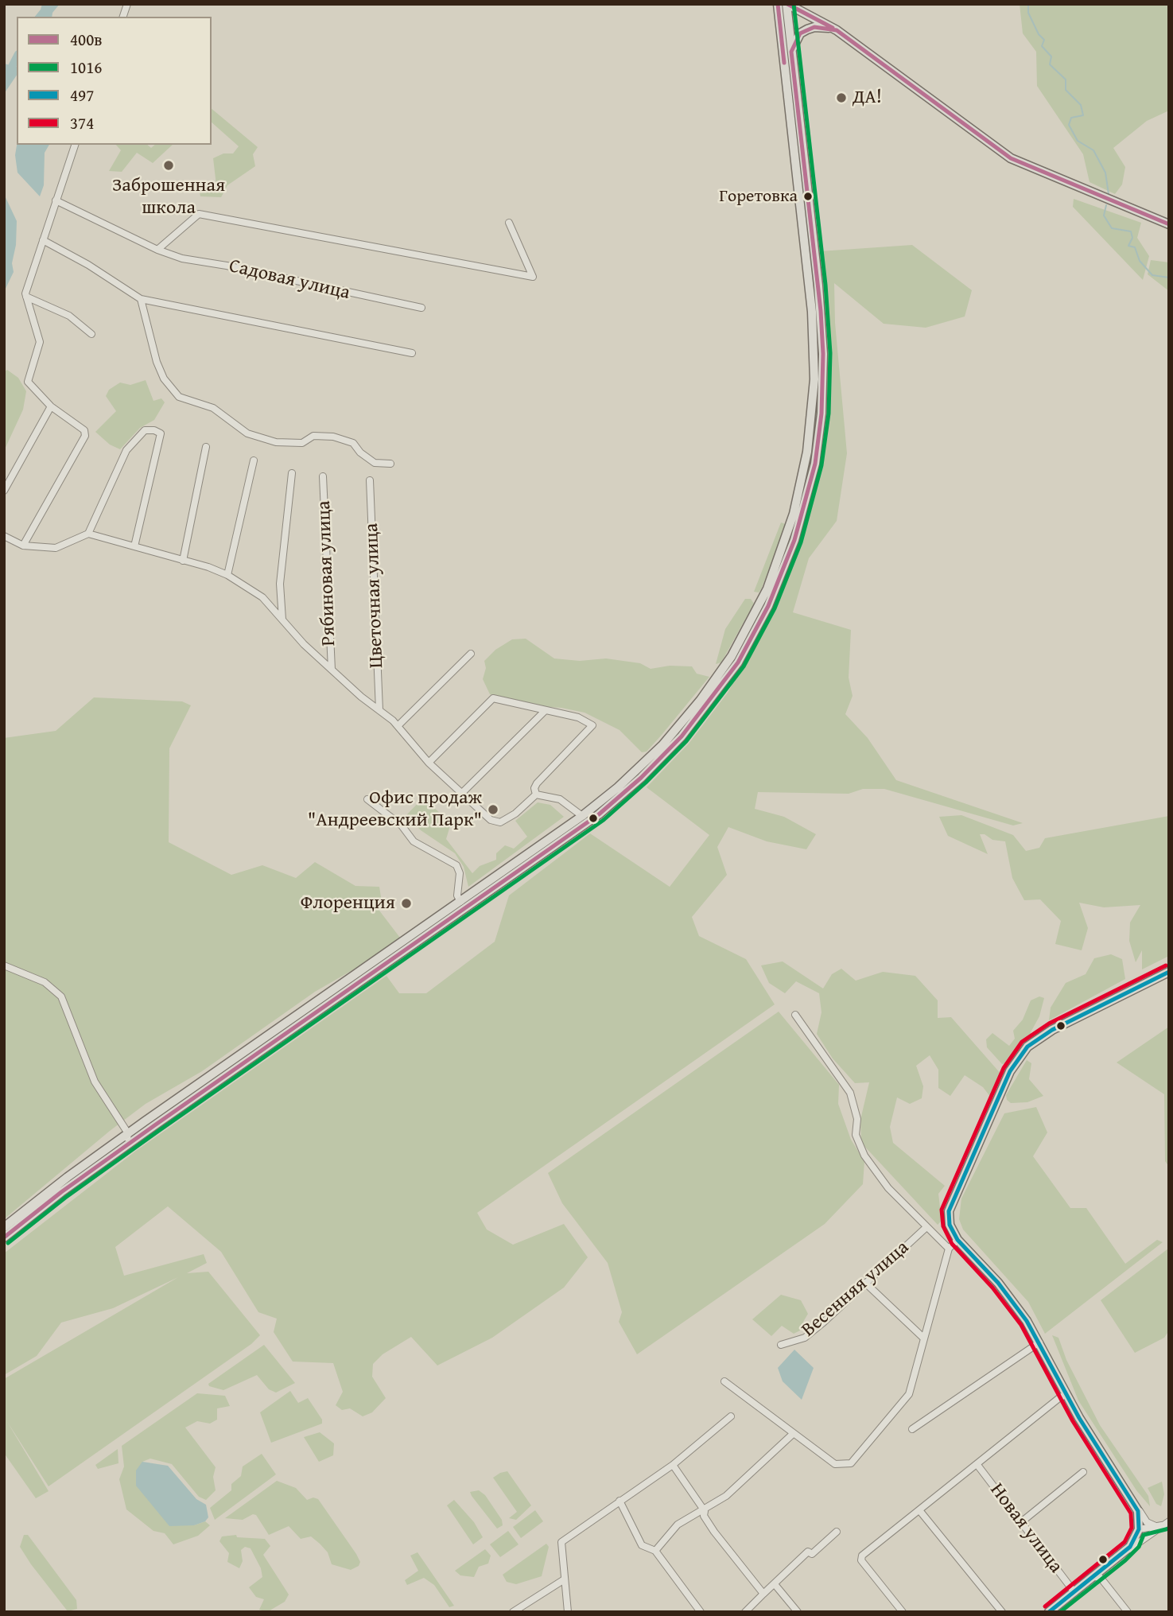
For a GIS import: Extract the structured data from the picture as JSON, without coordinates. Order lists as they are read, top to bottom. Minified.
{"streets":{"street":["Садовая улица","Рябиновая улица","Цветочная улица","Весенняя улица","Новая улица"]},"places":["ДА!","Заброшенная школа","Горетовка","Офис продаж \"Андреевский Парк\"","Флоренция"],"lines":["transit line 400в","transit line 1016","transit line 374","transit line 497"],"legend":["400в","1016","497","374"]}
